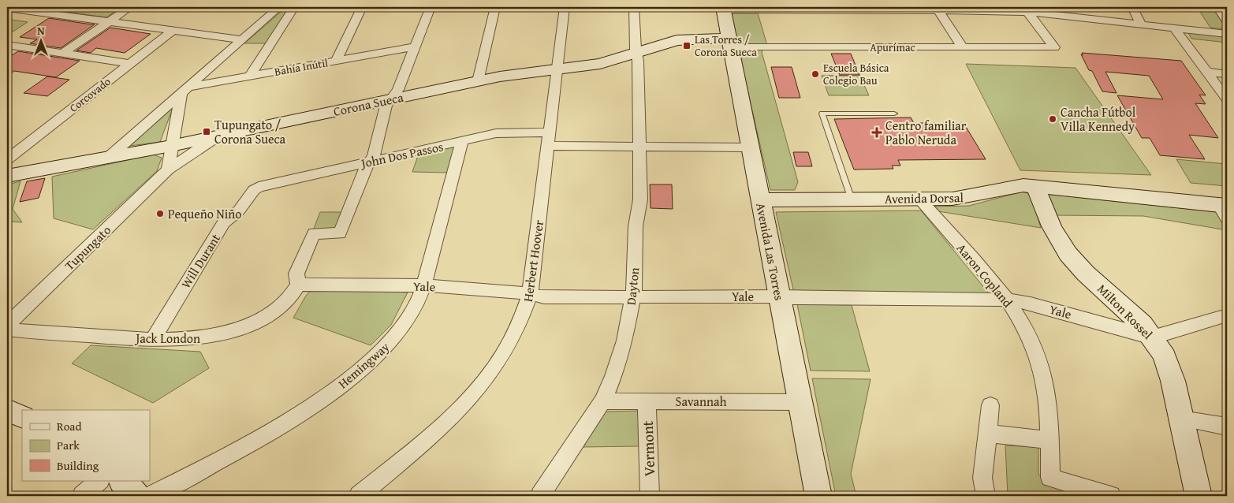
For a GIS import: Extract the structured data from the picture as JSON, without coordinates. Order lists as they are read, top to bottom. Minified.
{"streets":{"street":["Apurímac","Bahía Inútil","Corcovado","Corona Sueca","John Dos Passos","Avenida Dorsal","Tupungato","Avenida Las Torres","Will Durant","Herbert Hoover","Aaron Copland","Yale","Dayton","Milton Rossel","Jack London","Hemingway","Savannah","Vermont"]},"crossings":[["Apurímac","Corona Sueca"],["Apurímac","Avenida Las Torres"],["Corona Sueca","Tupungato"],["Corona Sueca","Avenida Las Torres"],["Corona Sueca","Herbert Hoover"],["Corona Sueca","Dayton"],["John Dos Passos","Will Durant"],["John Dos Passos","Herbert Hoover"],["John Dos Passos","Hemingway"],["Avenida Dorsal","Avenida Las Torres"],["Avenida Dorsal","Aaron Copland"],["Avenida Dorsal","Milton Rossel"],["Avenida Las Torres","Yale"],["Avenida Las Torres","Savannah"],["Will Durant","Jack London"],["Herbert Hoover","Yale"],["Aaron Copland","Yale"],["Yale","Dayton"],["Yale","Milton Rossel"],["Yale","Jack London"],["Yale","Hemingway"],["Dayton","Savannah"],["Savannah","Vermont"]],"places":{"transit":["Las Torres / Corona Sueca","Tupungato / Corona Sueca"],"other":["Escuela Básica Colegio Bau","Cancha Fútbol Villa Kennedy","Pequeño Niño"],"health":["Centro familiar Pablo Neruda"]},"legend":["Road","Park","Building"],"north":"top"}
